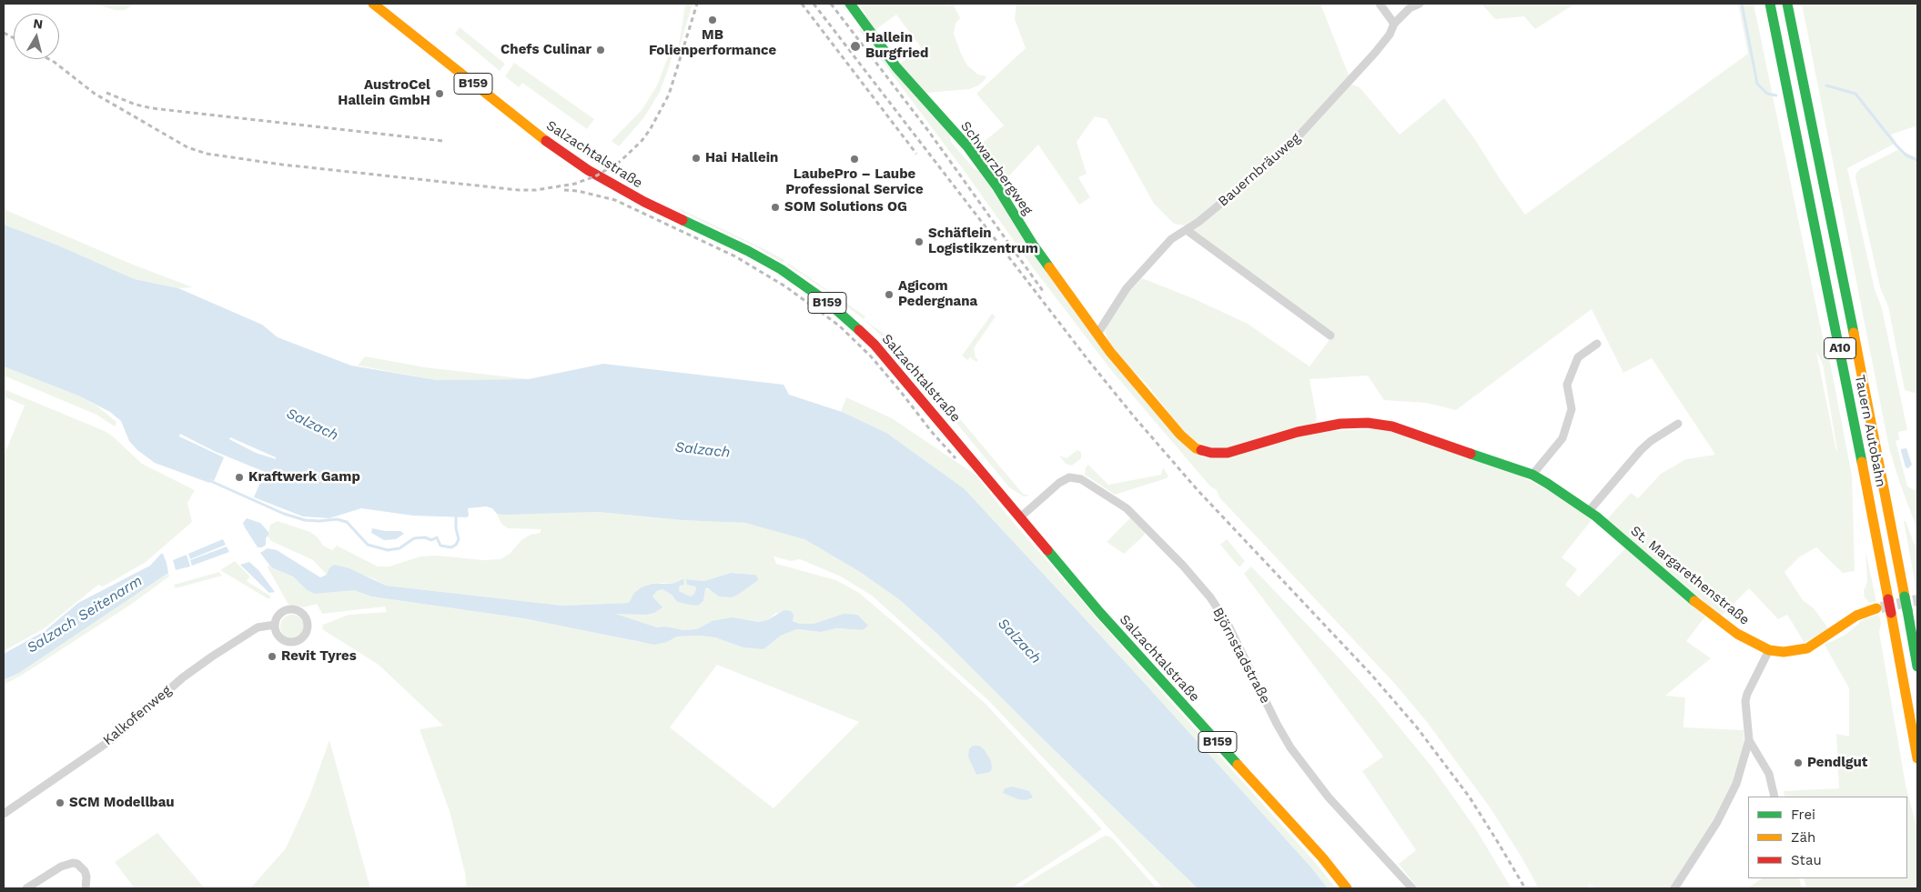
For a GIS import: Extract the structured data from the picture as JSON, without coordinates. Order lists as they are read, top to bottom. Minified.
{"streets":{"main road":["B159","Salzachtalstraße","Schwarzbergweg","A10","Tauern Autobahn","St. Margarethenstraße"],"street":["Bauernbräuweg","Björnstadstraße","Kalkofenweg"]},"crossings":[["Salzachtalstraße","Björnstadstraße"],["Schwarzbergweg","Bauernbräuweg"],["Schwarzbergweg","St. Margarethenstraße"],["Bauernbräuweg","St. Margarethenstraße"]],"water":["Salzach","Salzach Seitenarm"],"places":["MB Folienperformance","Hallein Burgfried","Chefs Culinar","AustroCel Hallein GmbH","Hai Hallein","LaubePro – Laube Professional Service","SOM Solutions OG","Schäflein Logistikzentrum","Agicom Pedergnana","Kraftwerk Gamp","Revit Tyres","Pendlgut","SCM Modellbau"],"legend":["Frei","Zäh","Stau"],"north":"top"}
